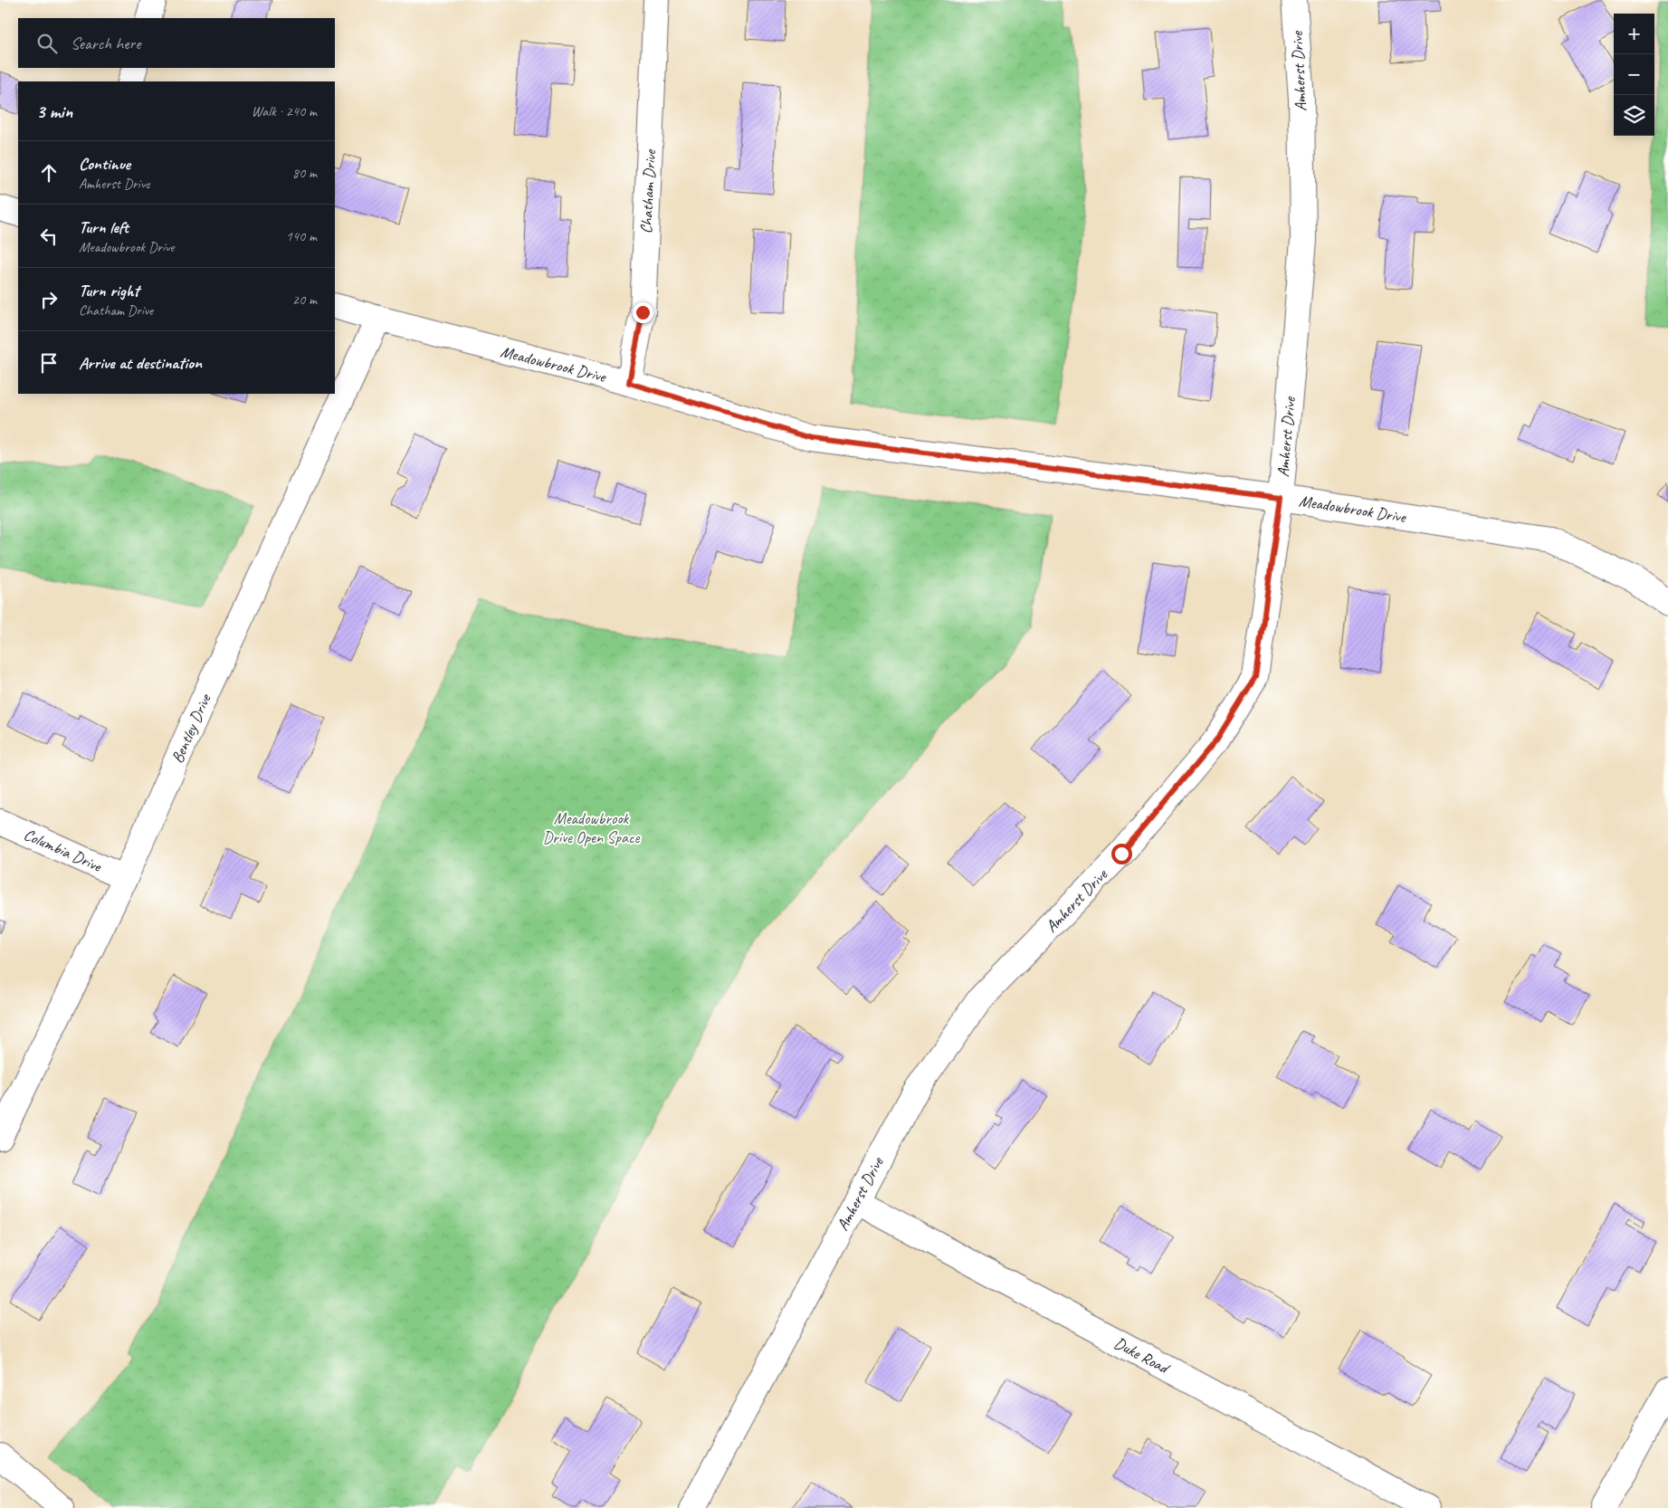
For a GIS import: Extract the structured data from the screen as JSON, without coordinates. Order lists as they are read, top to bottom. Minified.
{"streets":{"street":["Amherst Drive","Chatham Drive","Meadowbrook Drive","Bentley Drive","Columbia Drive","Duke Road"]},"crossings":[["Amherst Drive","Meadowbrook Drive"],["Amherst Drive","Duke Road"],["Chatham Drive","Meadowbrook Drive"],["Meadowbrook Drive","Bentley Drive"],["Bentley Drive","Columbia Drive"]],"parks":["Meadowbrook Drive Open Space"],"page":{"map_buttons":["+","−"],"search":"Search here","heading":["3 min","Walk · 240 m"],"list":[["Continue","Amherst Drive","80 m"],["Turn left","Meadowbrook Drive","140 m"],["Turn right","Chatham Drive","20 m"],"Arrive at destination"]}}
